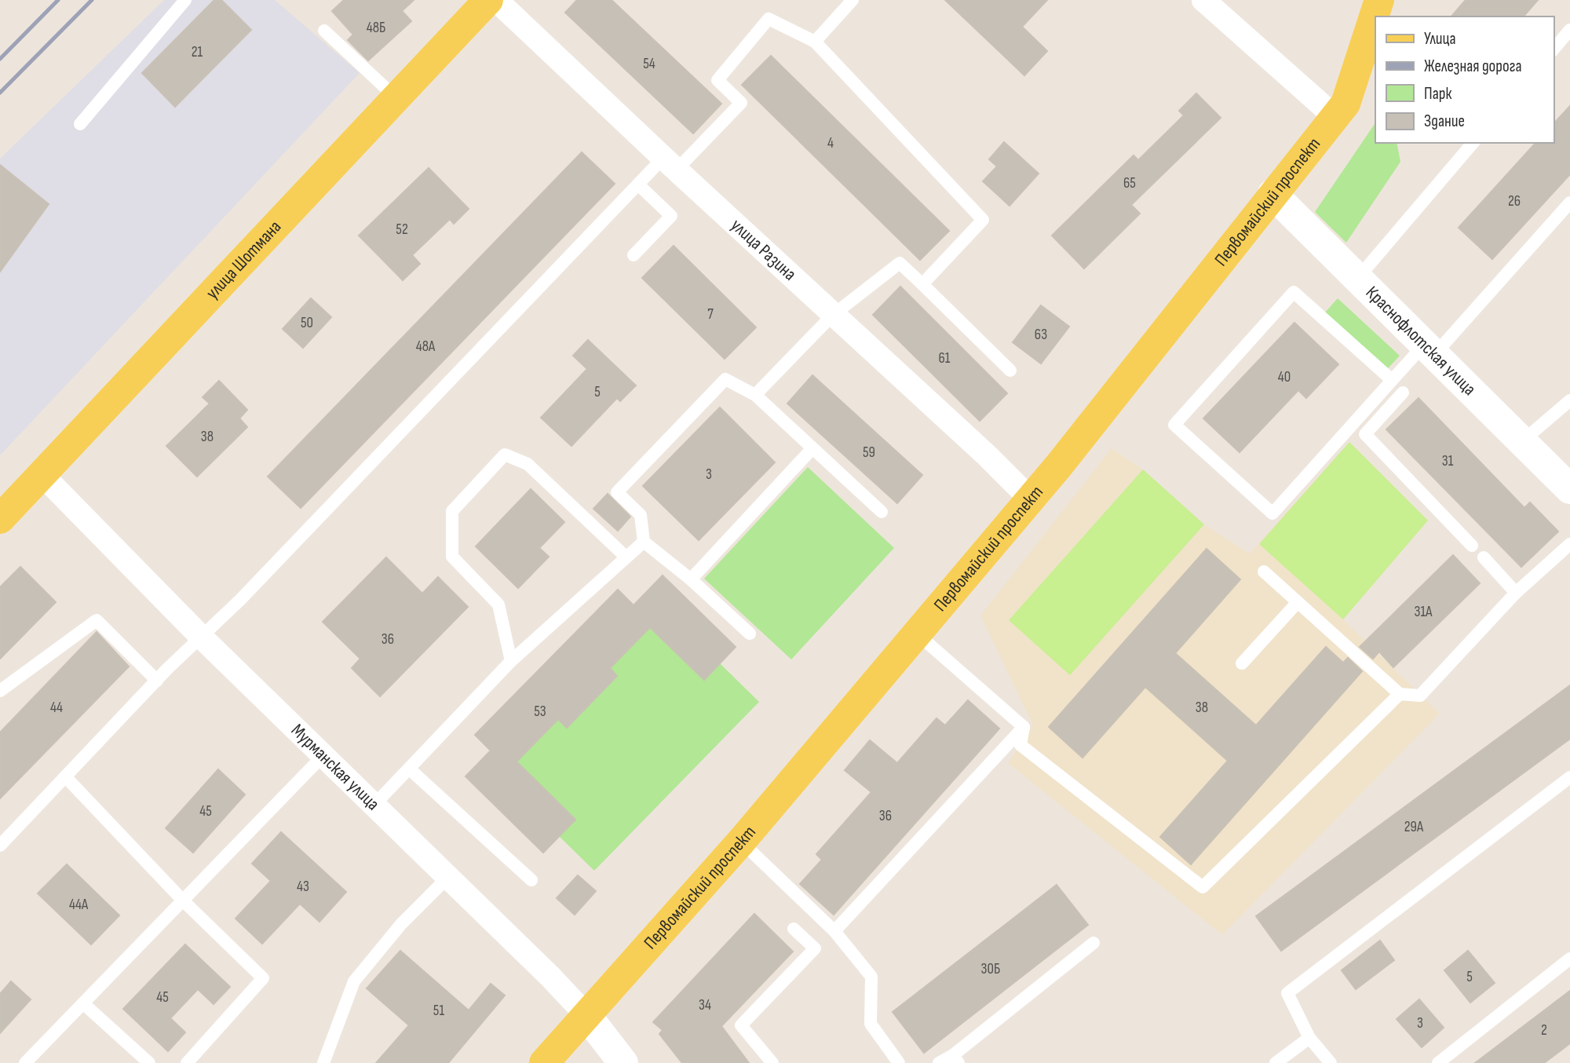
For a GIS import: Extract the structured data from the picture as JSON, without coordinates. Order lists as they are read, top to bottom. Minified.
{"streets":{"main road":["Первомайский проспект","улица Шотмана"],"street":["улица Разина","Краснофлотская улица","Мурманская улица"]},"crossings":[["Первомайский проспект","улица Разина"],["Первомайский проспект","Краснофлотская улица"],["Первомайский проспект","Мурманская улица"],["улица Шотмана","Мурманская улица"]],"house_numbers":["48Б","21","54","4","65","26","52","7","50","63","48А","61","40","5","38","59","31","3","31А","36","44","38","53","45","36","29А","43","44А","30Б","5","45","34","51","3","2"],"legend":["Улица","Железная дорога","Парк","Здание"]}
